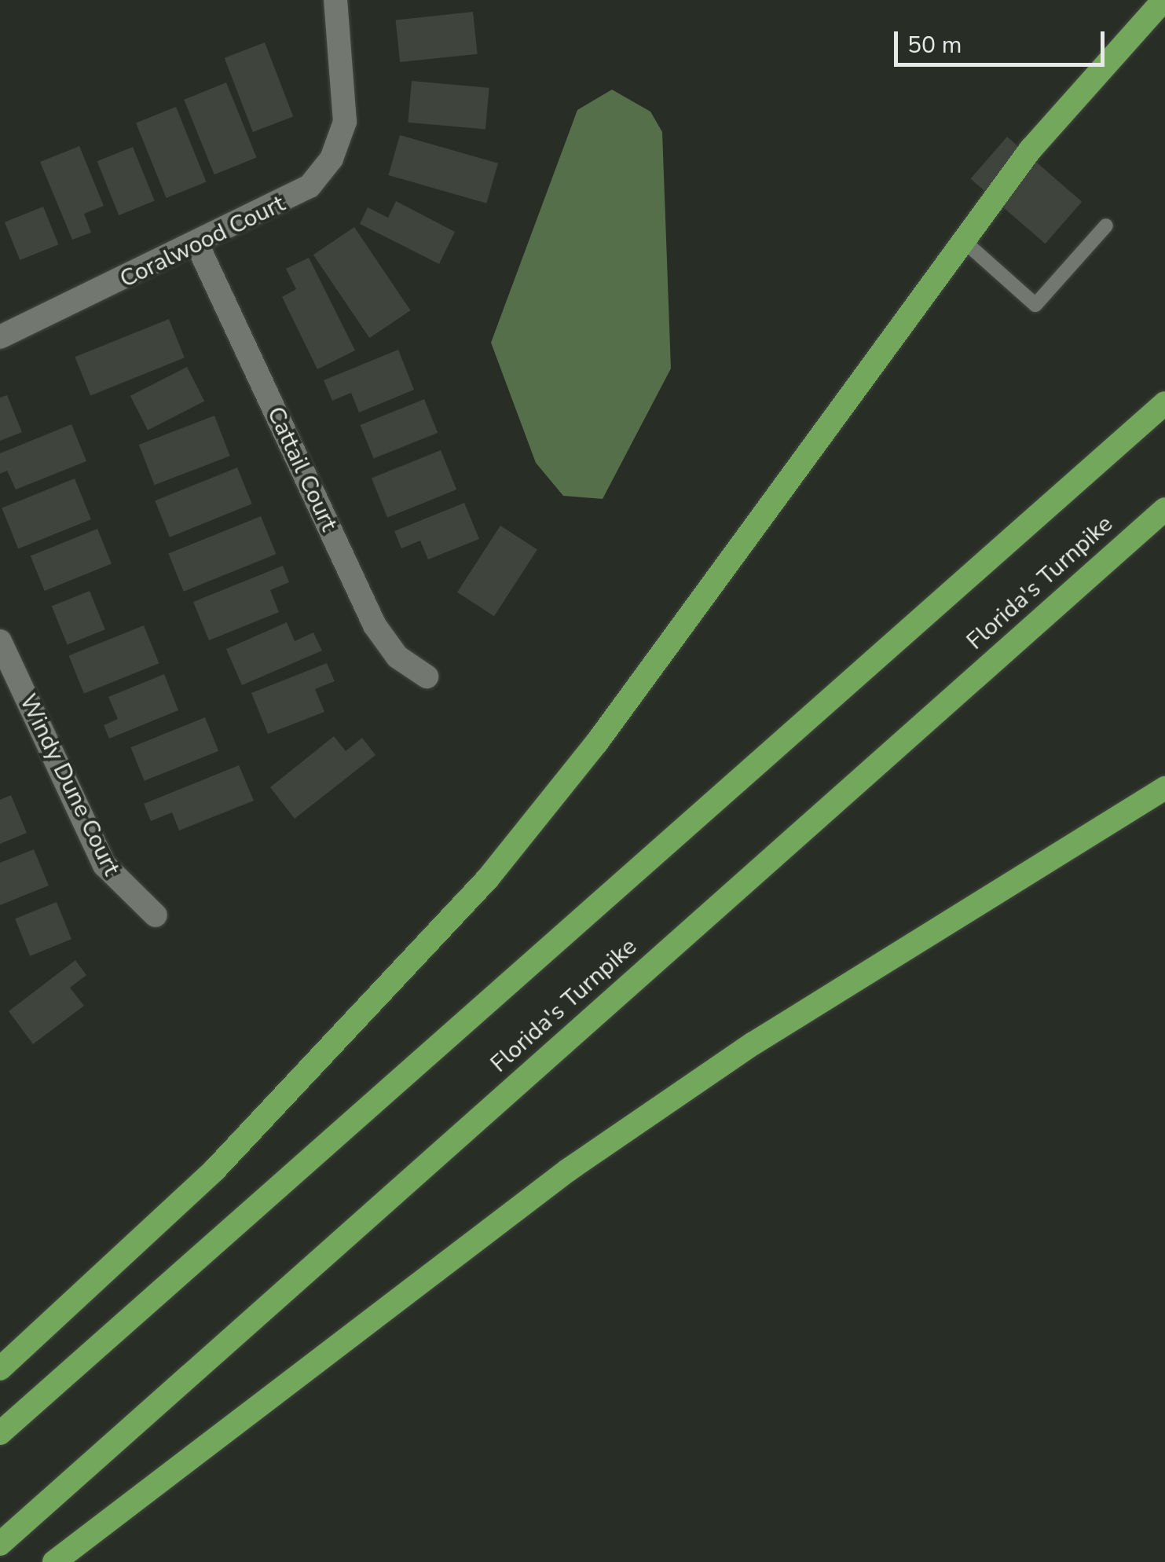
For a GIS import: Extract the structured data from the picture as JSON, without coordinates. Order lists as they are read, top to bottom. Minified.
{"streets":{"highway":["Florida's Turnpike"],"street":["Coralwood Court","Cattail Court","Windy Dune Court"]},"crossings":[["Coralwood Court","Cattail Court"]],"scale_bar":"50 m"}
